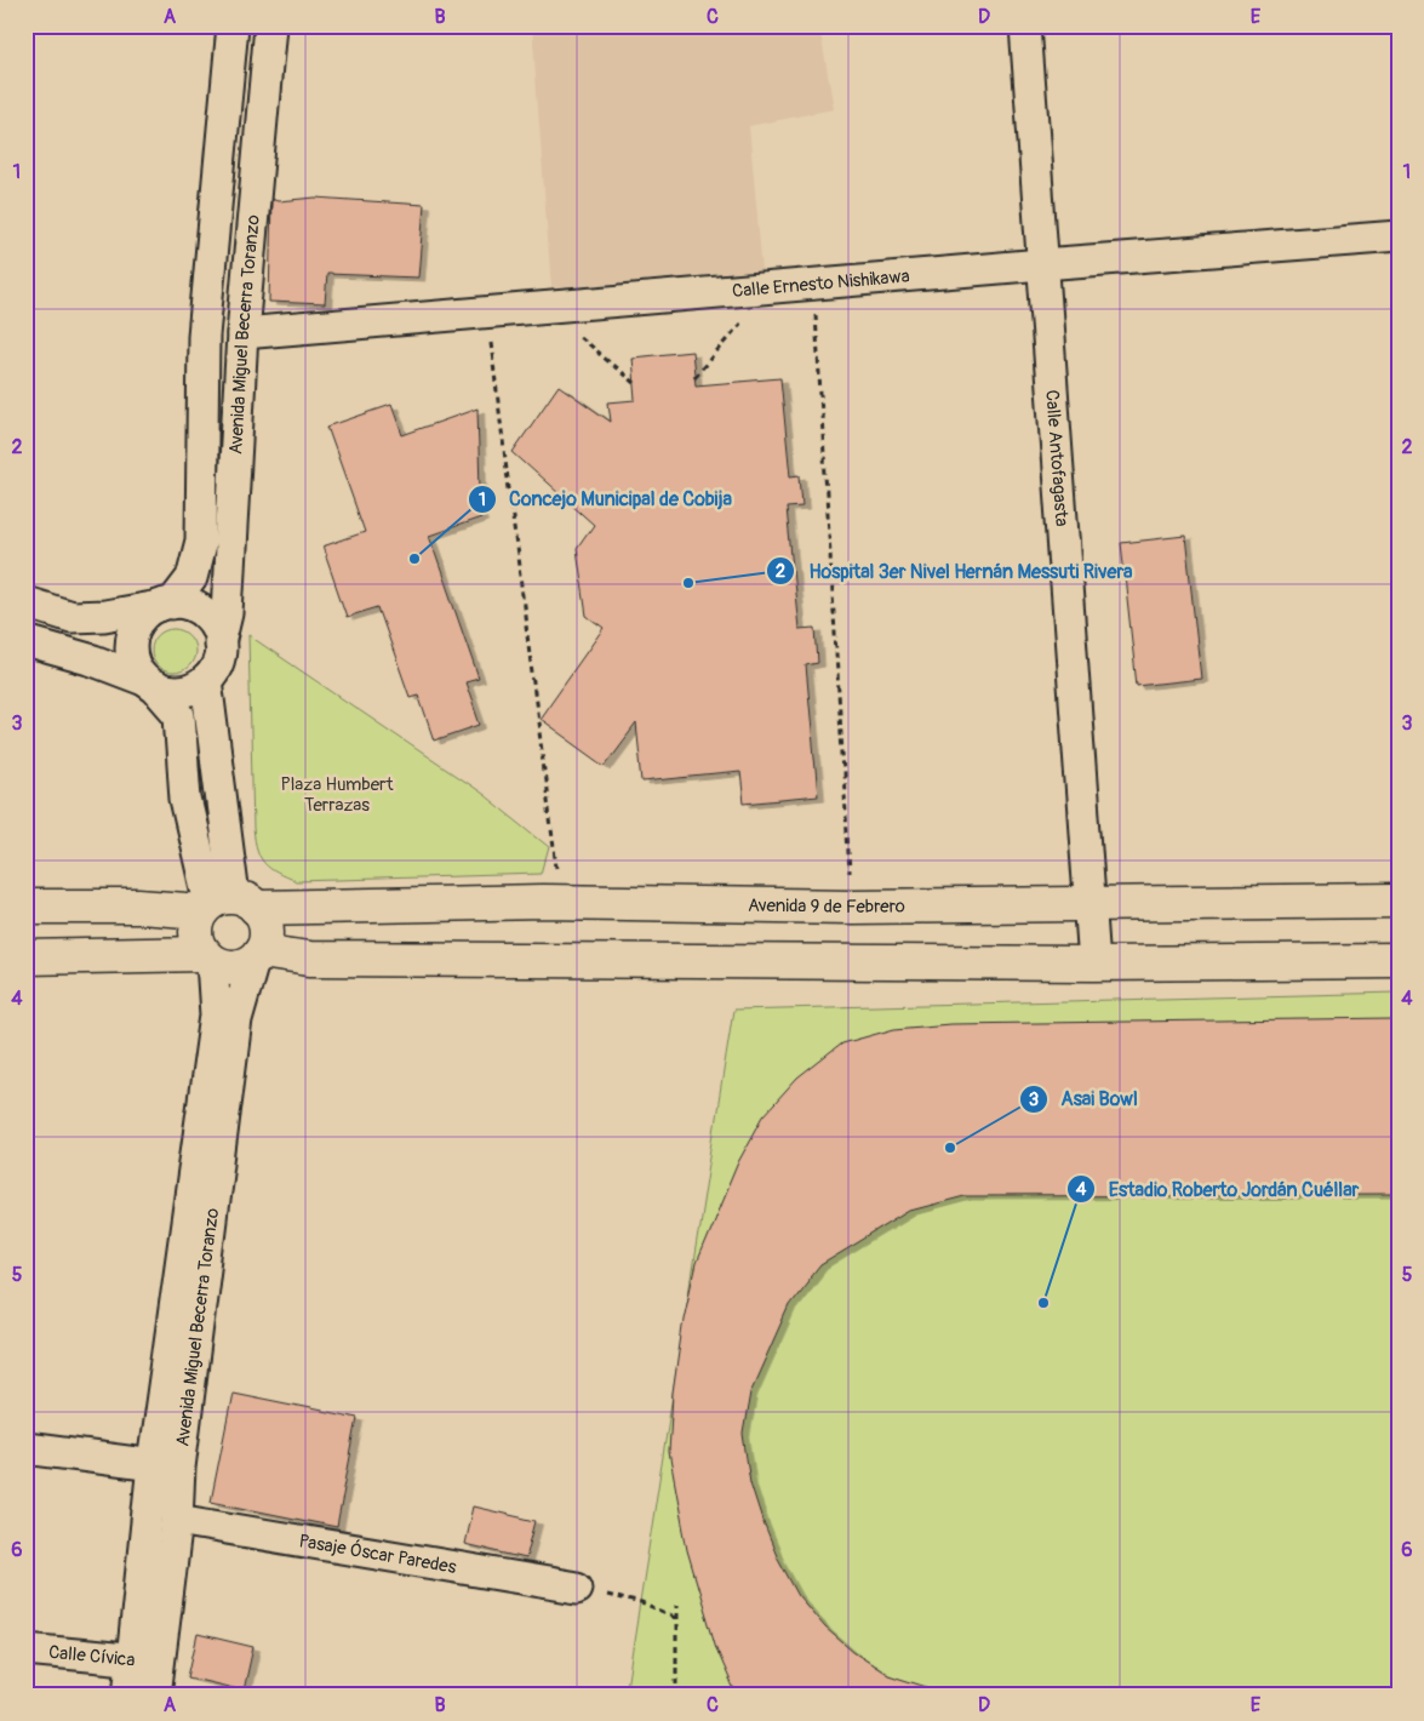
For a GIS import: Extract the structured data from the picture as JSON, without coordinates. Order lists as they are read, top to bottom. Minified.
{"streets":{"main road":["Avenida 9 de Febrero"],"street":["Calle Ernesto Nishikawa","Avenida Miguel Becerra Toranzo","Calle Antofagasta","Pasaje Óscar Paredes","Calle Cívica"]},"crossings":[["Calle Ernesto Nishikawa","Avenida Miguel Becerra Toranzo"],["Calle Ernesto Nishikawa","Calle Antofagasta"],["Avenida Miguel Becerra Toranzo","Avenida 9 de Febrero"],["Avenida Miguel Becerra Toranzo","Pasaje Óscar Paredes"],["Avenida Miguel Becerra Toranzo","Calle Cívica"],["Calle Antofagasta","Avenida 9 de Febrero"]],"parks":["Plaza Humbert Terrazas"],"places":["Concejo Municipal de Cobija","Hospital 3er Nivel Hernán Messuti Rivera","Asai Bowl","Estadio Roberto Jordán Cuéllar"],"grid":{"columns":["A","B","C","D","E"],"rows":["1","2","3","4","5","6"]}}
